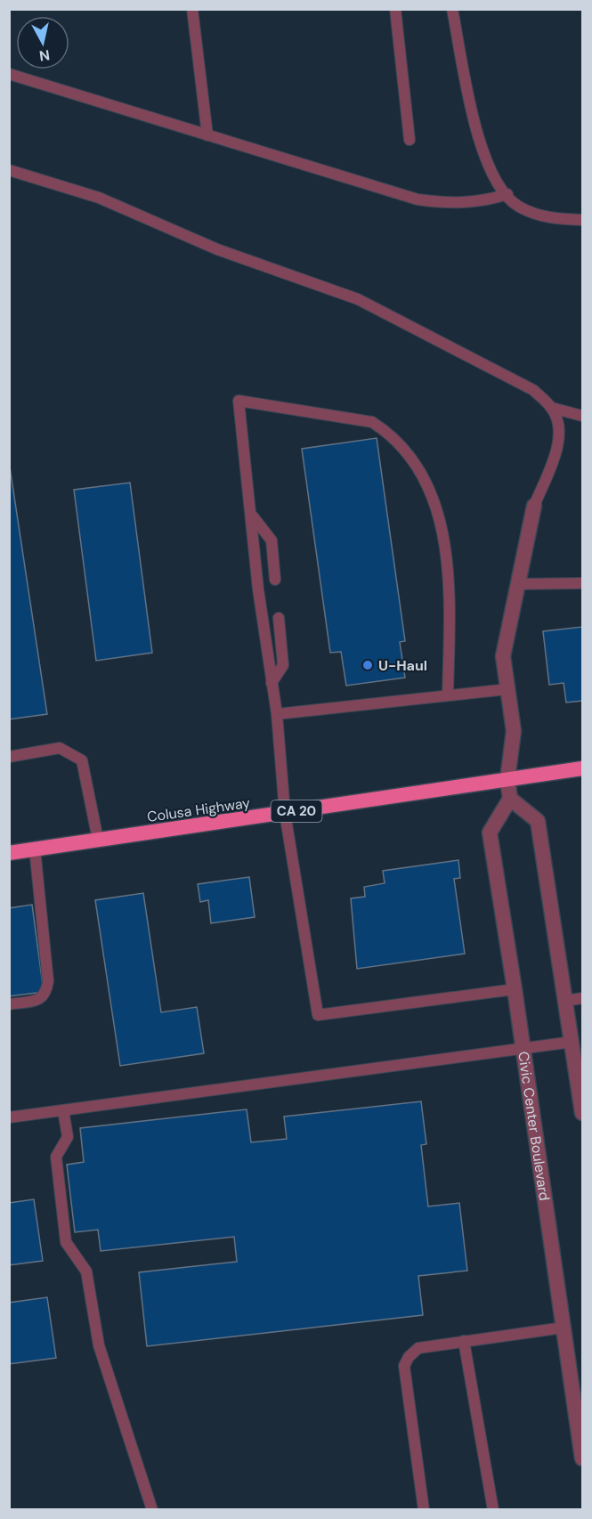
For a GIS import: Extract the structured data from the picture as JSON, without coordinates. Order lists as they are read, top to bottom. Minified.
{"streets":{"highway":["Colusa Highway","CA 20"],"street":["Civic Center Boulevard"]},"places":["U-Haul"],"north":"bottom"}
